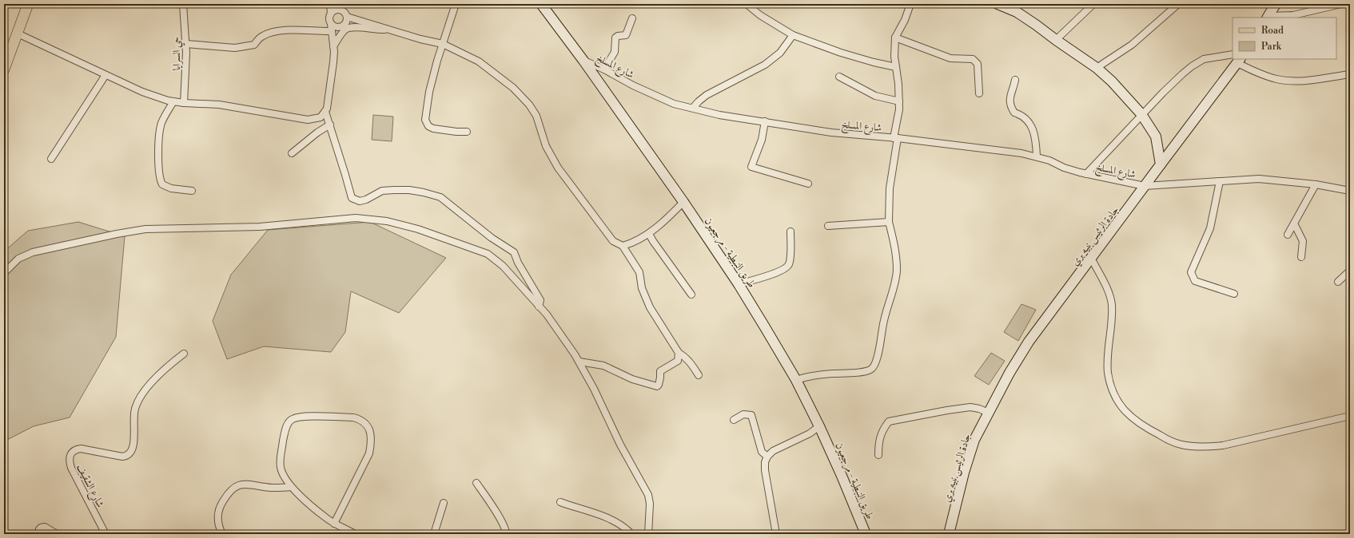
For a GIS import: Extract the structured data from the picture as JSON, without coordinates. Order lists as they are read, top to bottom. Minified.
{"streets":{"main road":["جادة الرئيس نبيه بري","طريق النبطية - مرجعيون"],"street":["حي السرايا","شارع المسلخ","شارع الشقيف"]},"crossings":[["شارع المسلخ","جادة الرئيس نبيه بري"],["شارع المسلخ","طريق النبطية - مرجعيون"]],"legend":["Road","Park"]}
